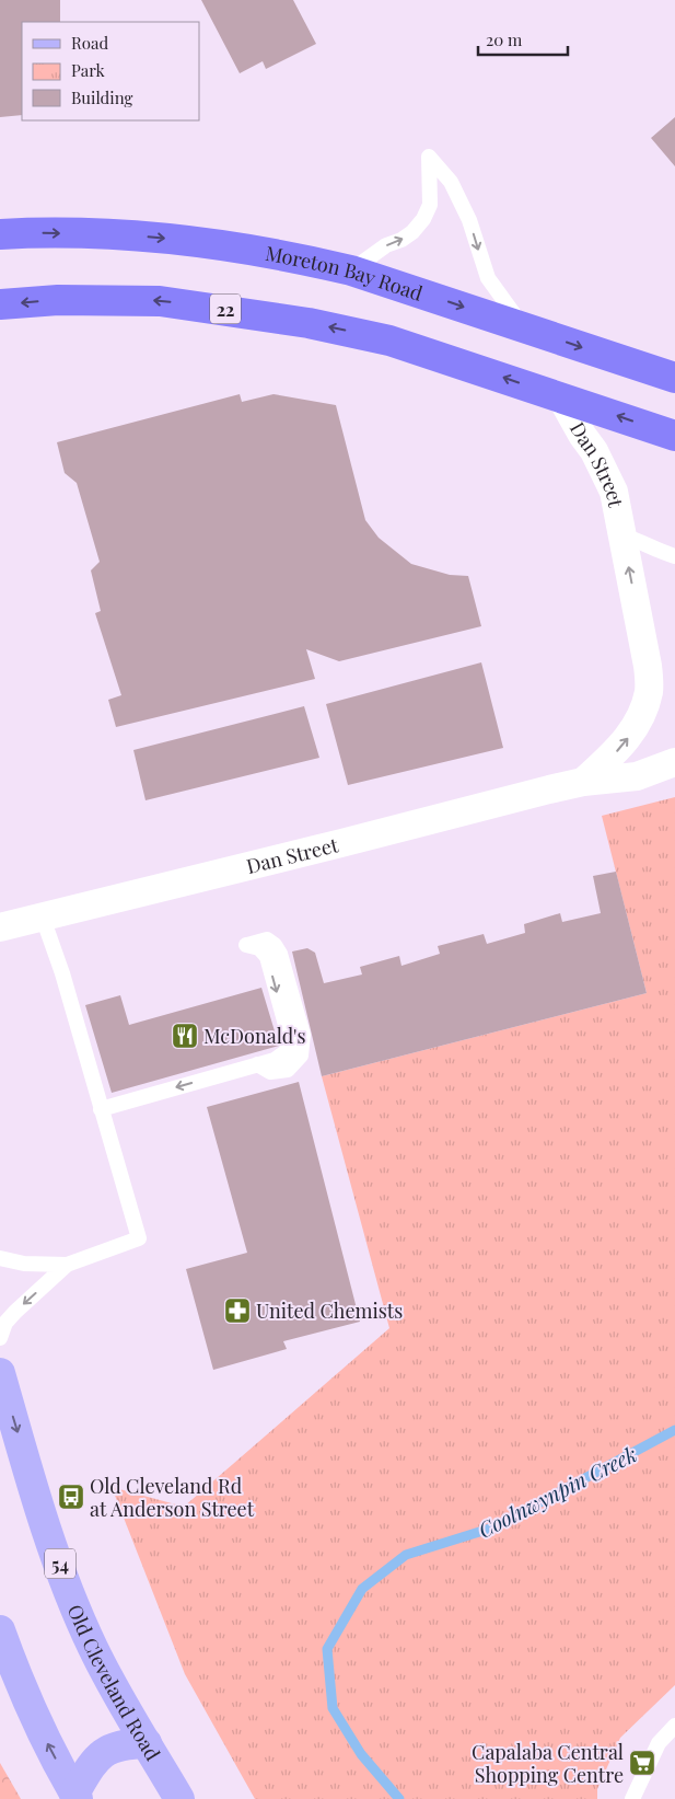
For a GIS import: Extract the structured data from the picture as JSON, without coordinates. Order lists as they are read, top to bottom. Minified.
{"streets":{"highway":["Moreton Bay Road","22"],"main road":["54","Old Cleveland Road"],"street":["Dan Street"]},"crossings":[["22","Dan Street"]],"water":["Coolnwynpin Creek"],"places":{"restaurant":["McDonald's"],"pharmacy":["United Chemists"],"bus stop":["Old Cleveland Rd at Anderson Street"],"supermarket":["Capalaba Central Shopping Centre"]},"legend":["Road","Park","Building"],"scale_bar":"20 m"}
